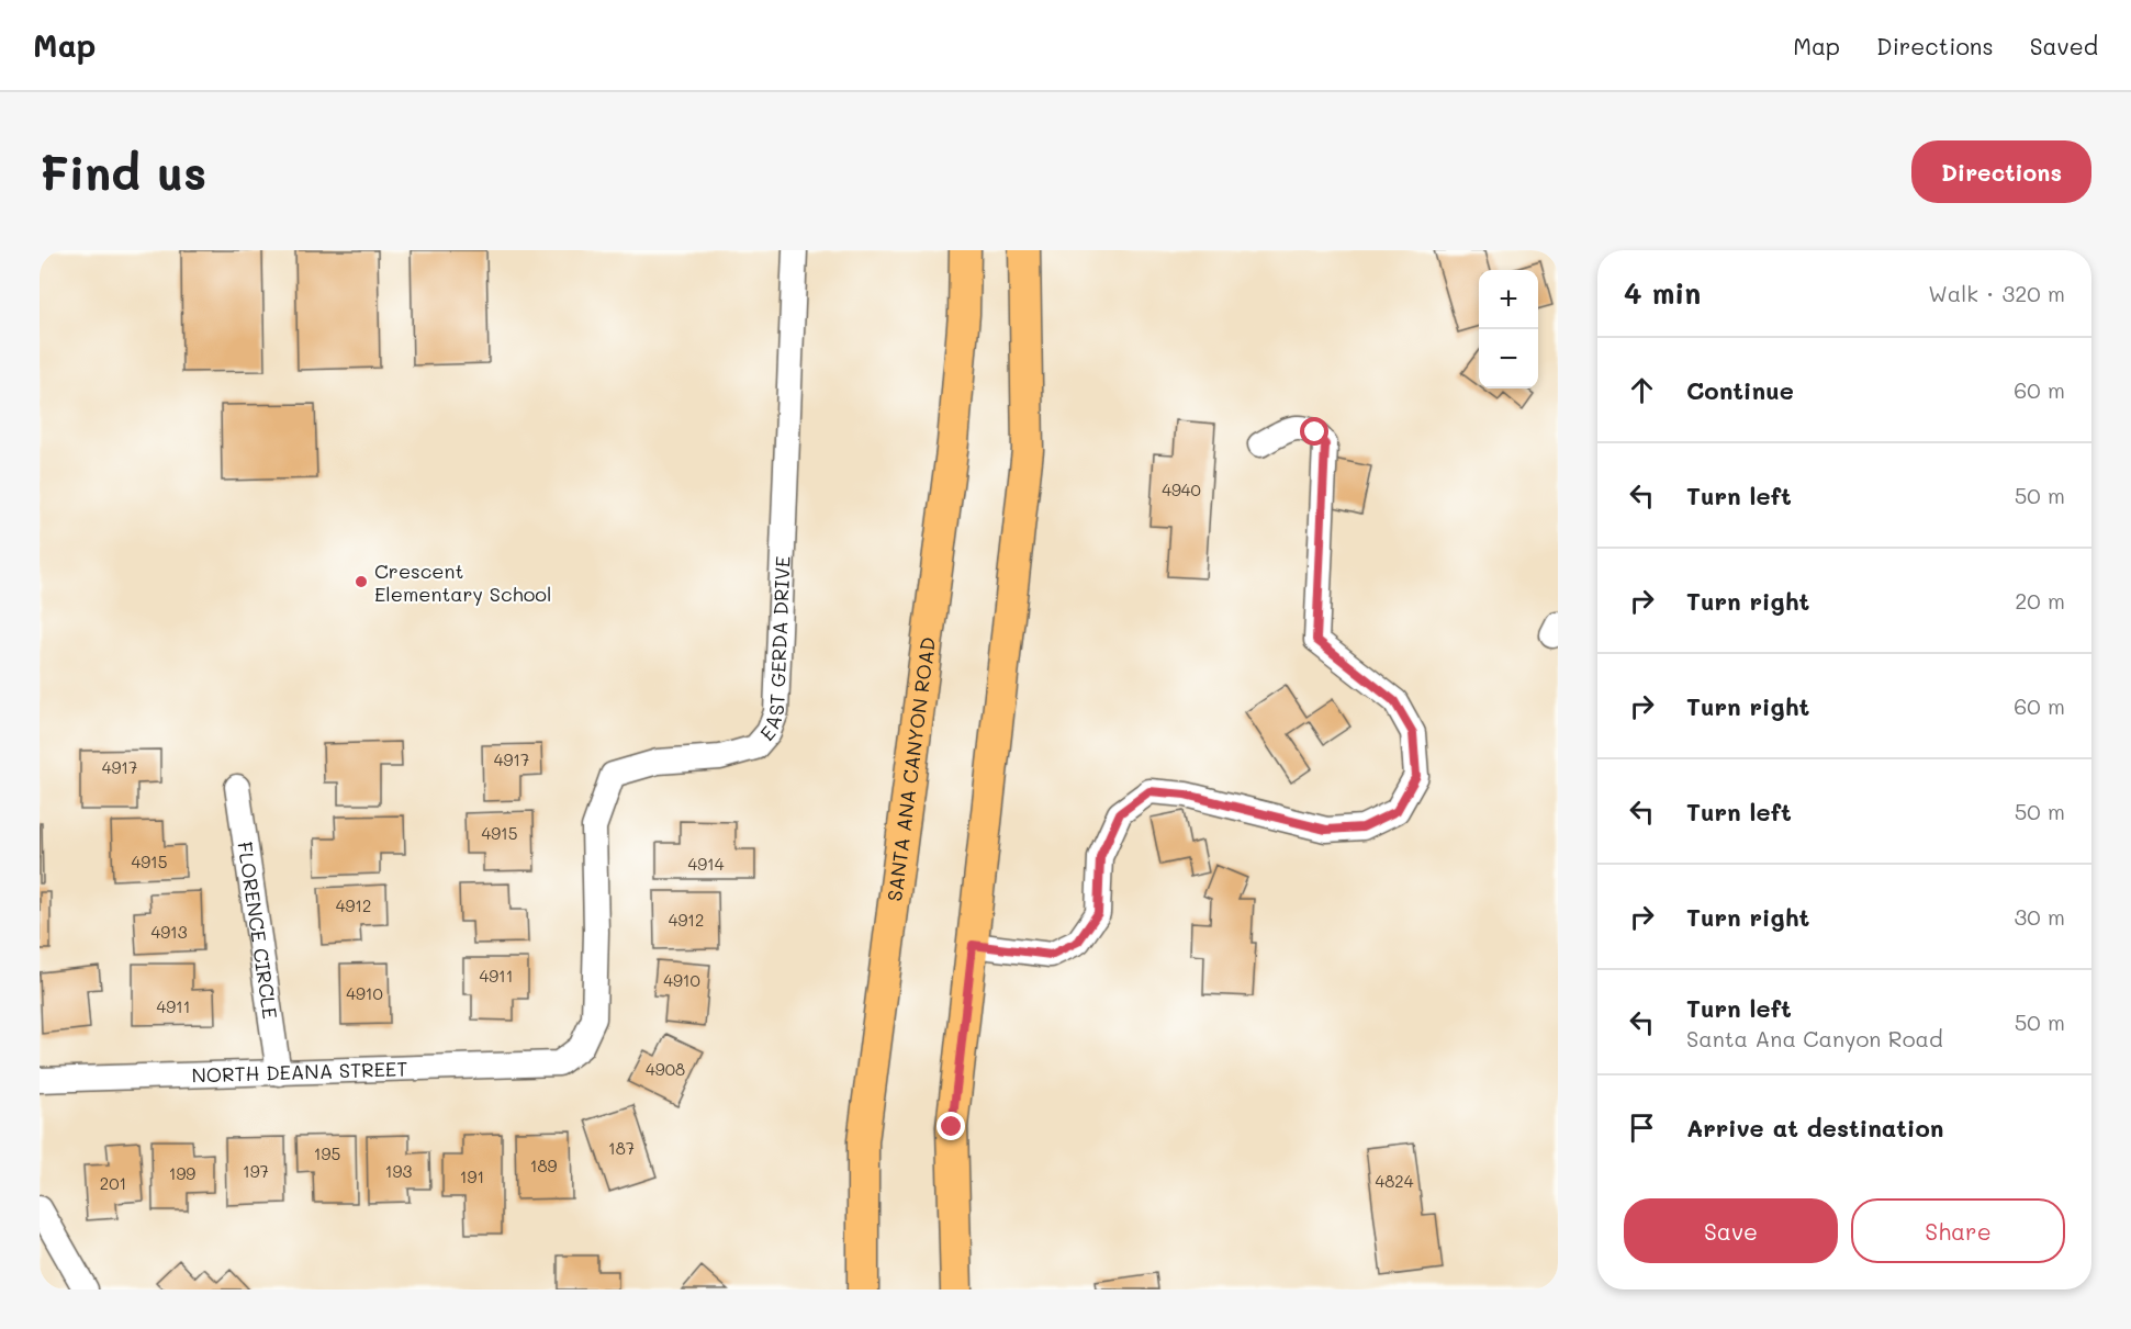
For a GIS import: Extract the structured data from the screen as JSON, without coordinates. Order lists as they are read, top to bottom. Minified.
{"streets":{"main road":["SANTA ANA CANYON ROAD"],"street":["EAST GERDA DRIVE","FLORENCE CIRCLE","NORTH DEANA STREET"]},"crossings":[["EAST GERDA DRIVE","NORTH DEANA STREET"],["FLORENCE CIRCLE","NORTH DEANA STREET"]],"places":["Crescent Elementary School"],"house_numbers":["4940","4917","4917","4915","4915","4914","4912","4912","4913","4911","4910","4910","4911","4908","187","195","189","197","193","199","191","4824","201"],"page":{"header":"Map","nav":["Map","Directions","Saved"],"buttons":["Directions",["Save","Share"]],"title":"Find us","heading":["4 min","Walk · 320 m"],"map_buttons":["+","−"],"list":[["Continue","60 m"],["Turn left","50 m"],["Turn right","20 m"],["Turn right","60 m"],["Turn left","50 m"],["Turn right","30 m"],["Turn left","Santa Ana Canyon Road","50 m"],"Arrive at destination"]}}
